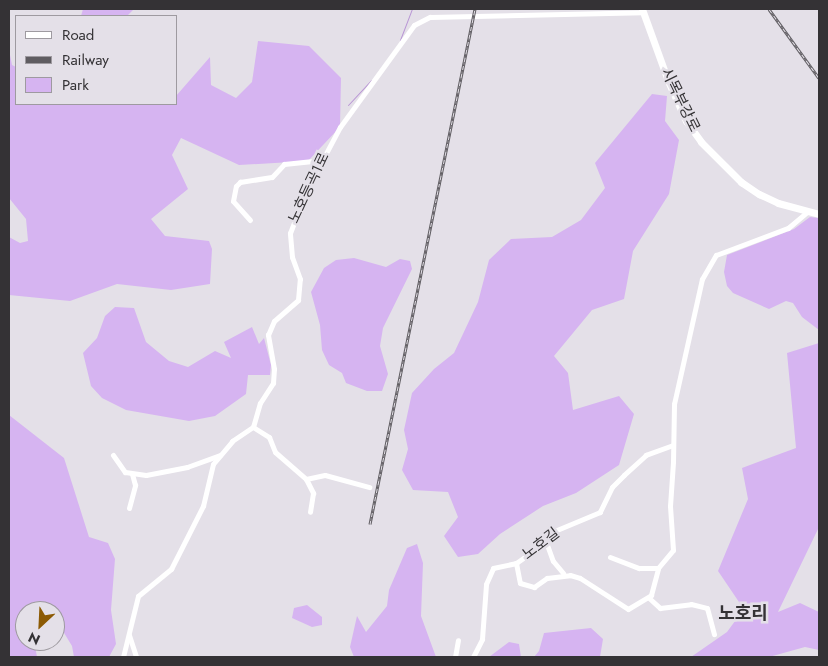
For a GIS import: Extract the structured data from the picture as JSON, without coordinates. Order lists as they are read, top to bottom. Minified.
{"streets":{"main road":["시목부강로"],"street":["노호등곡1로","노호길"]},"crossings":[["시목부강로","노호등곡1로"]],"districts":["노호리"],"legend":["Road","Railway","Park"],"north":"bottom left"}
